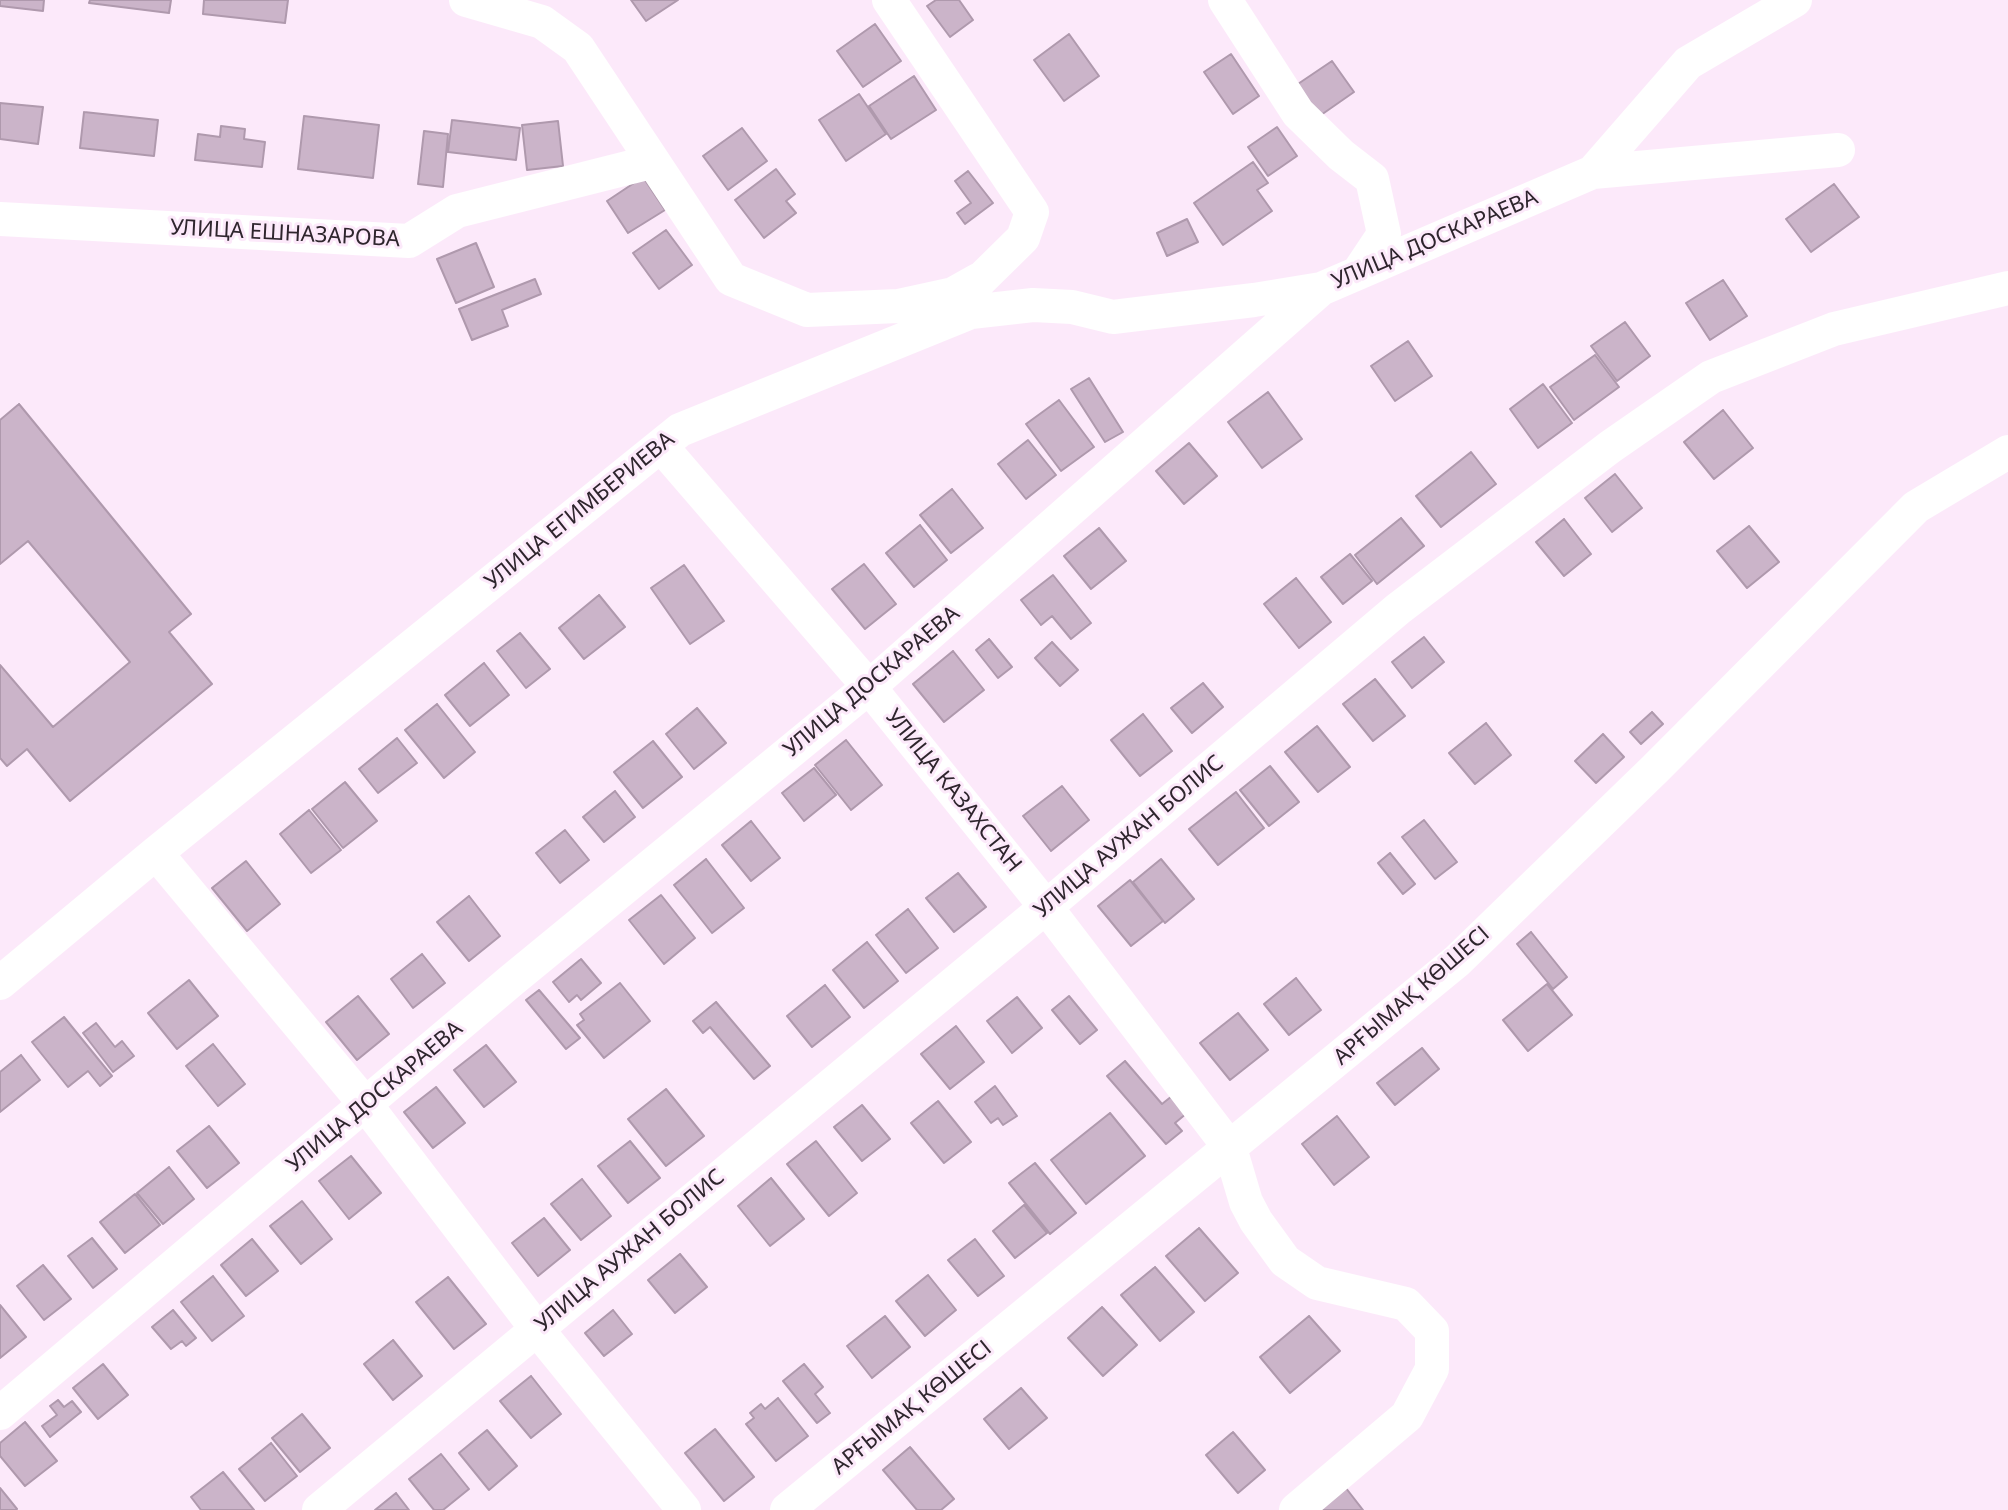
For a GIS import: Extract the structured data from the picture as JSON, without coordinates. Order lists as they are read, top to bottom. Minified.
{"streets":{"street":["УЛИЦА ЕШНАЗАРОВА","УЛИЦА ДОСКАРАЕВА","УЛИЦА ЕГИМБЕРИЕВА","УЛИЦА КАЗАХСТАН","УЛИЦА АУЖАН БОЛИС","АРҒЫМАҚ КӨШЕСІ"]},"crossings":[["УЛИЦА ДОСКАРАЕВА","УЛИЦА ЕГИМБЕРИЕВА"],["УЛИЦА ДОСКАРАЕВА","УЛИЦА КАЗАХСТАН"],["УЛИЦА ЕГИМБЕРИЕВА","УЛИЦА КАЗАХСТАН"],["УЛИЦА КАЗАХСТАН","УЛИЦА АУЖАН БОЛИС"],["УЛИЦА КАЗАХСТАН","АРҒЫМАҚ КӨШЕСІ"]]}
